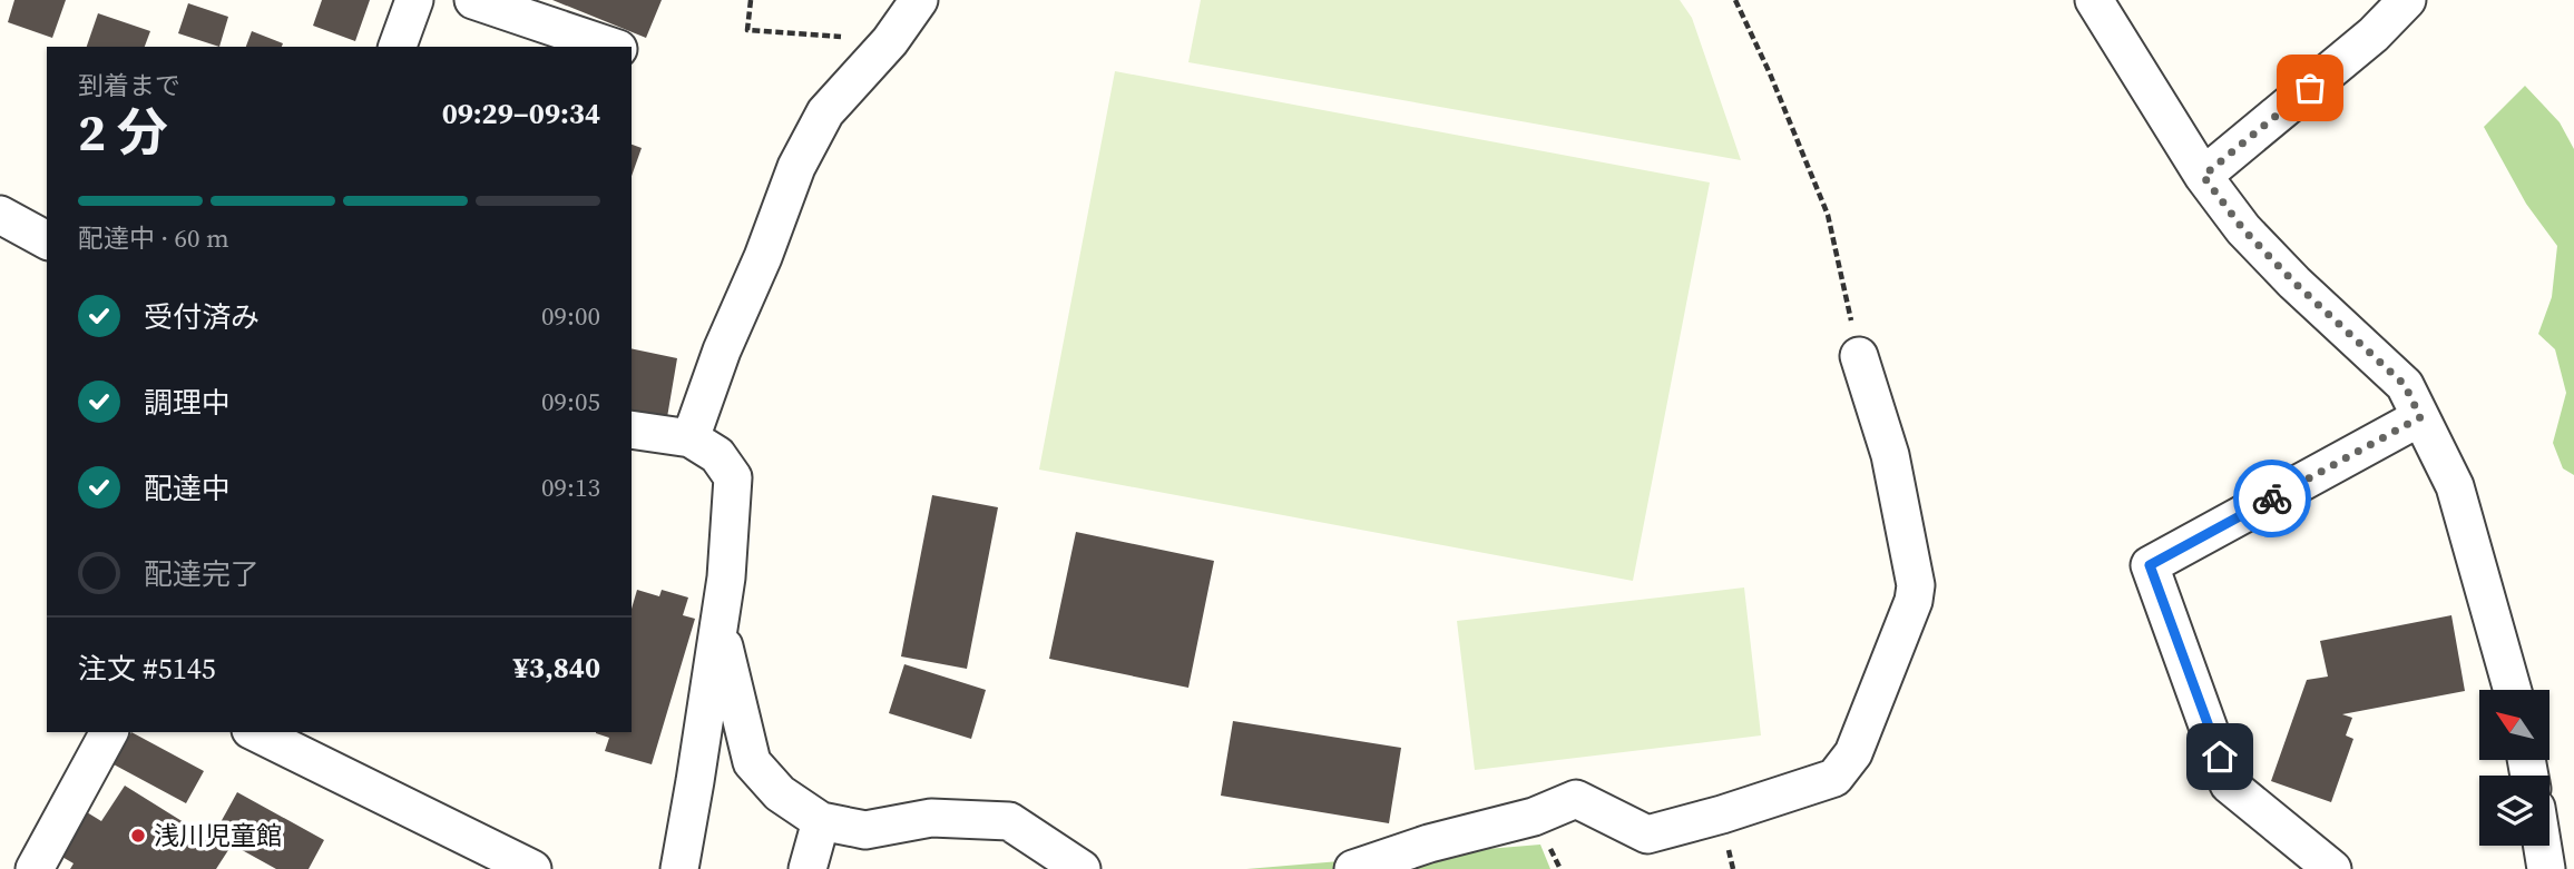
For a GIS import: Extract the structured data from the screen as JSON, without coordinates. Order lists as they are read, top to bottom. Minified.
{"places":["浅川児童館"],"north":"top left","page":{"heading":["2 分","到着まで","09:29–09:34"],"panel":["注文 #5145","¥3,840"],"bar":"配達中 · 60 m","list":[["受付済み","09:00"],["調理中","09:05"],["配達中","09:13"],"配達完了"]}}
